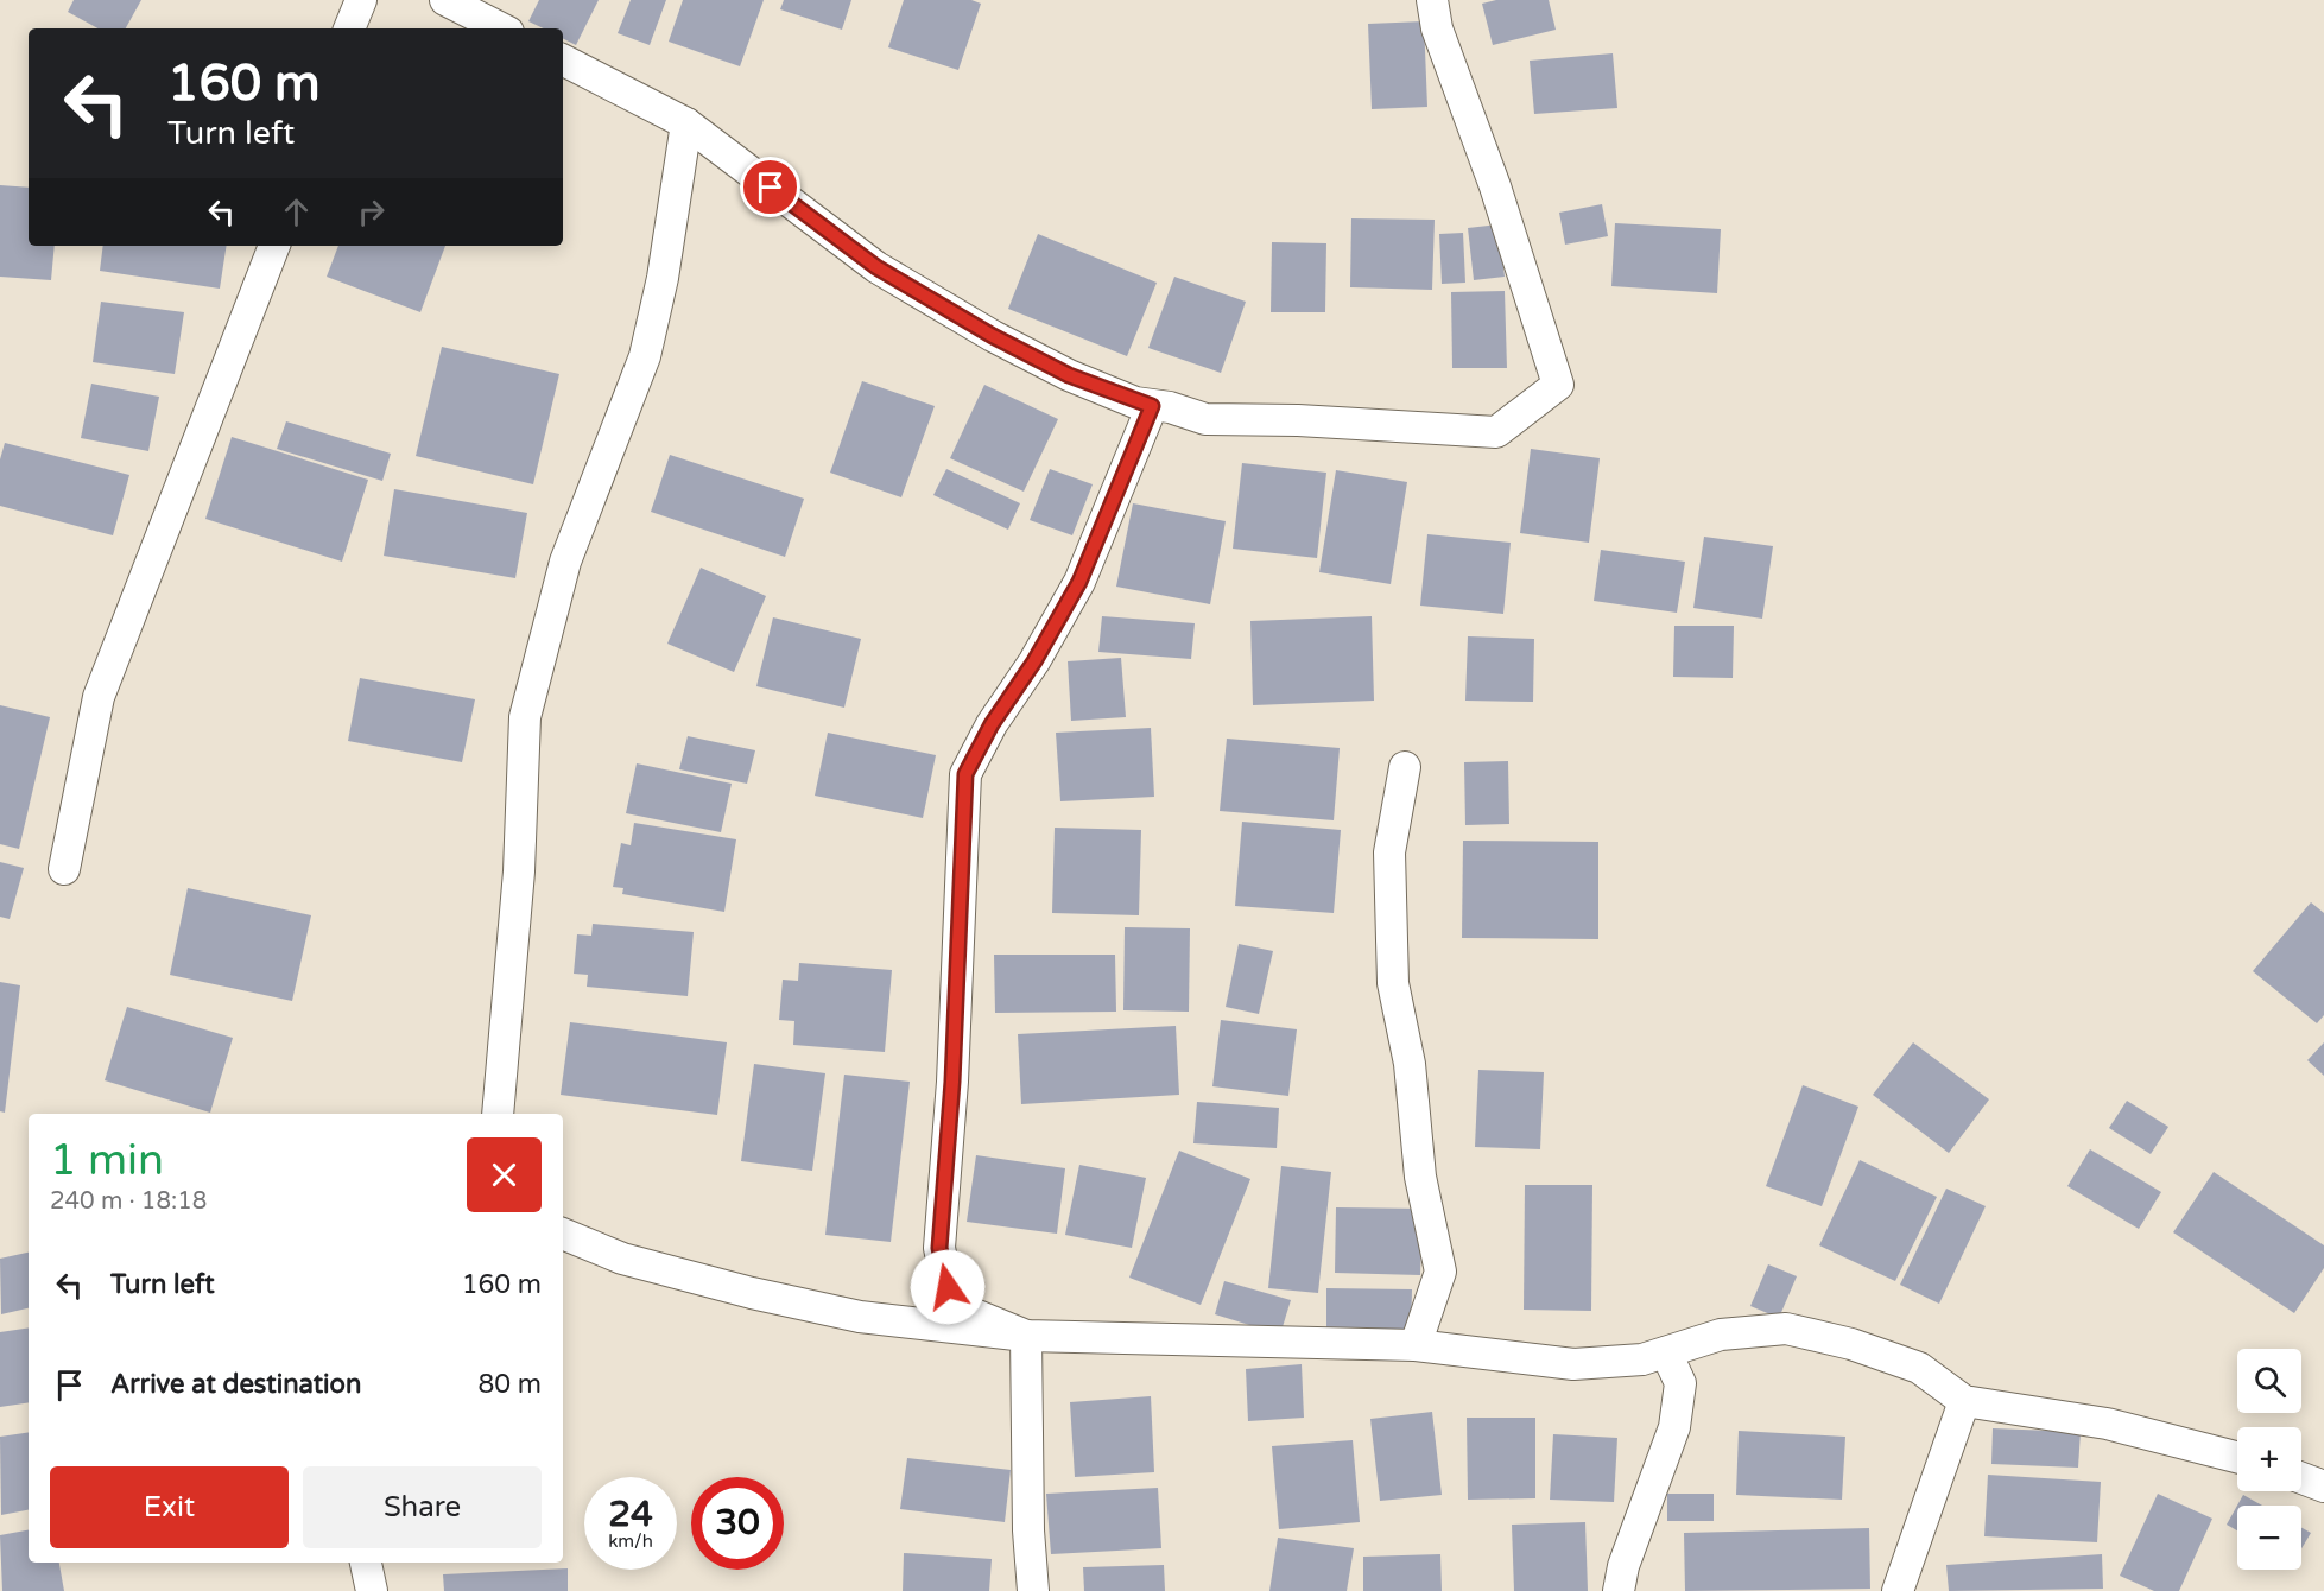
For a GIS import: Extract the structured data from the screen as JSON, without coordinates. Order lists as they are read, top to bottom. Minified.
{"page":{"turn":["160 m","Turn left"],"heading":["1 min","240 m · 18:18"],"list":[{"name":"Turn left","value":"160 m"},{"name":"Arrive at destination","value":"80 m"}],"map_buttons":["+","−"],"buttons":["Exit","Share"],"speed":"24 km/h","limit":"30"}}
